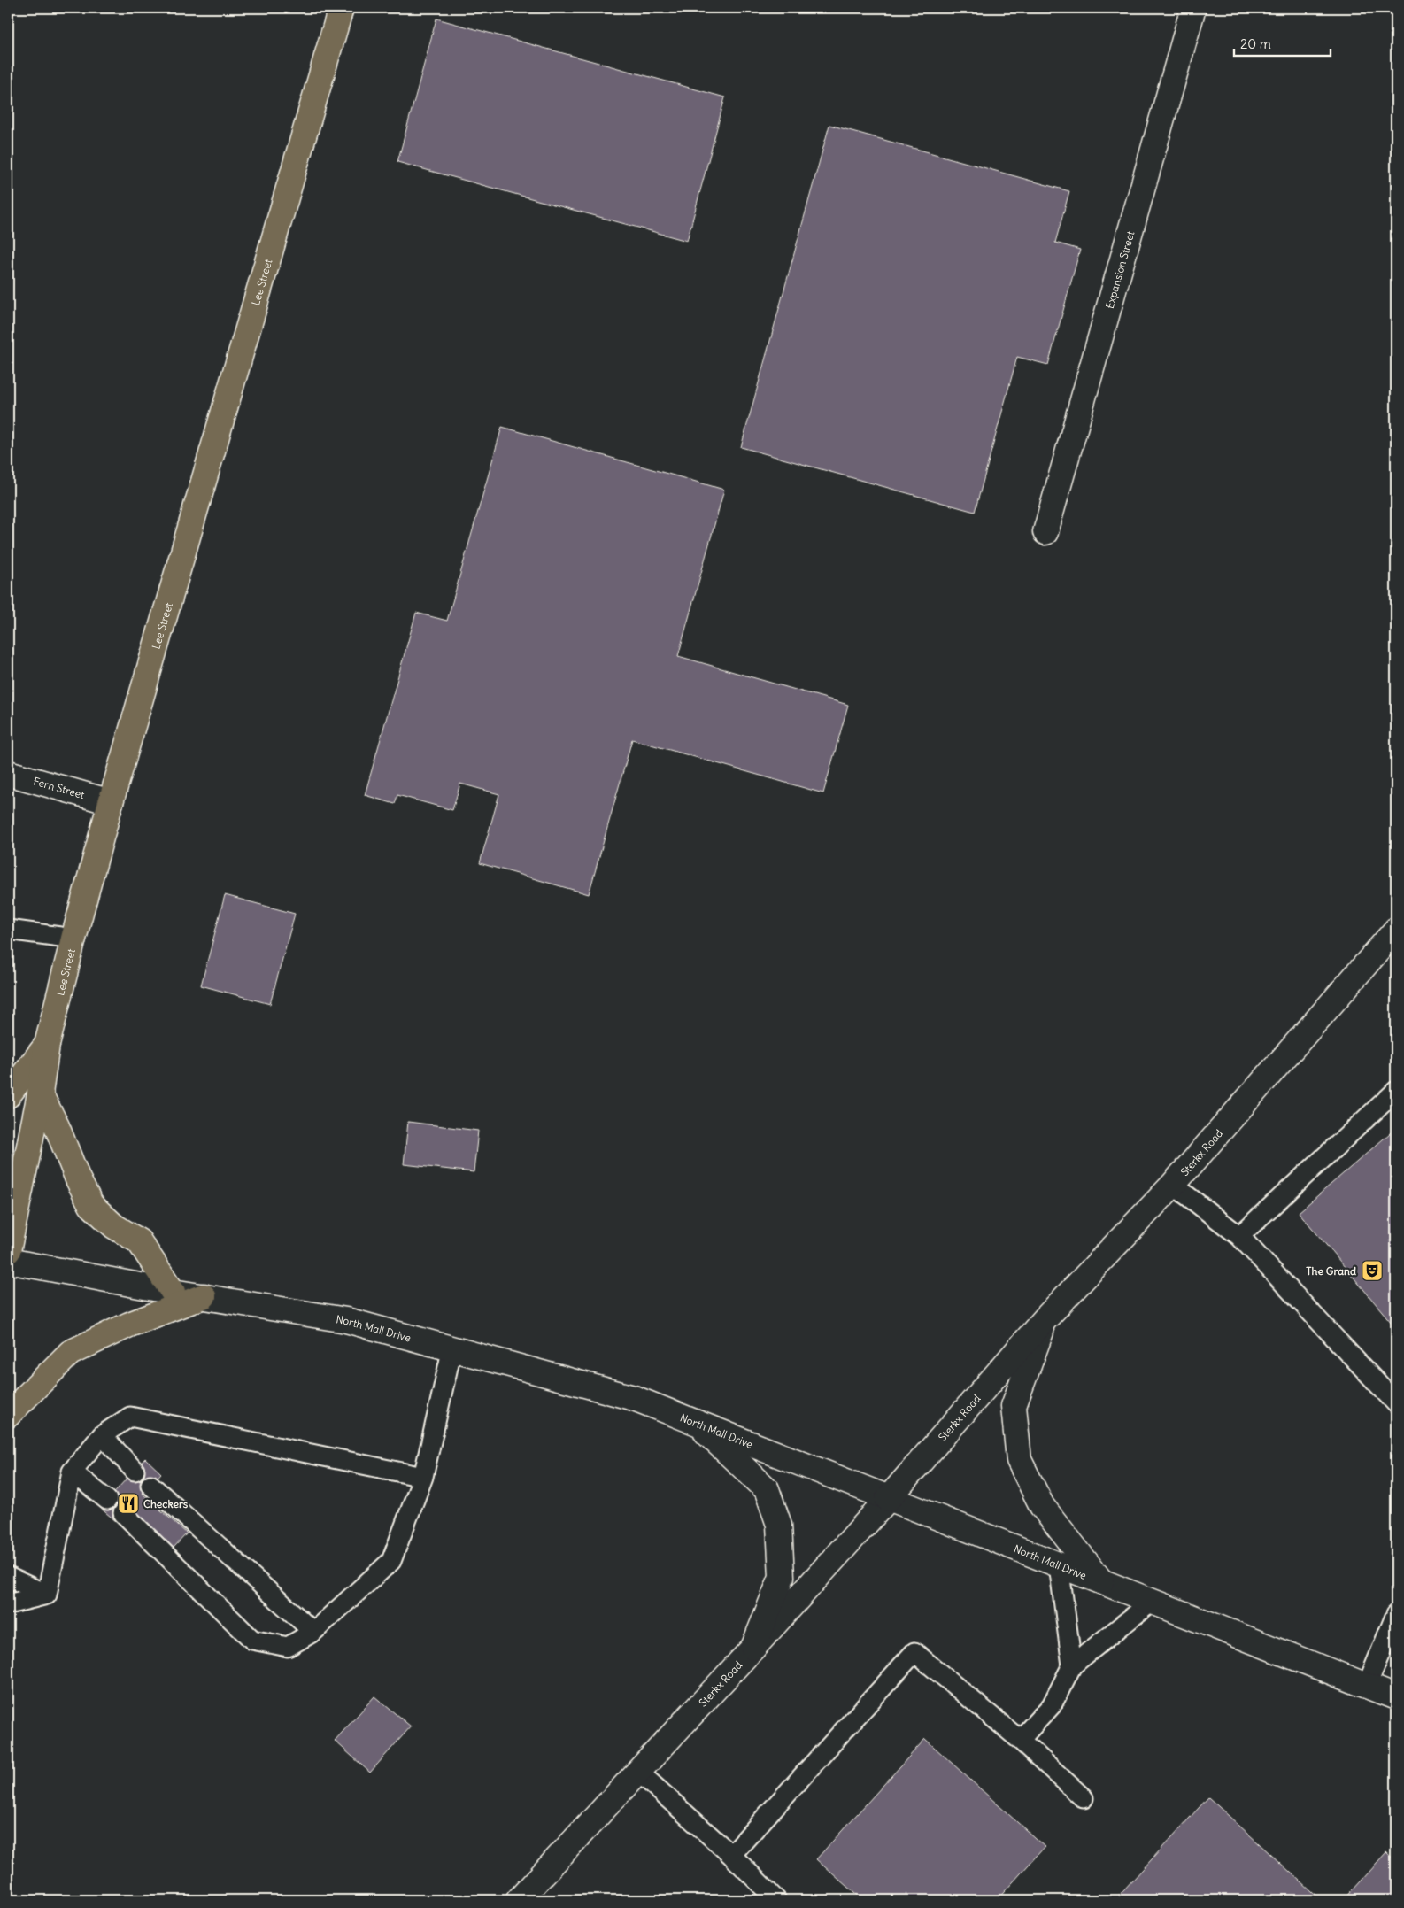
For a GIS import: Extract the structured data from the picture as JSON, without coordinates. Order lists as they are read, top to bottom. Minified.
{"streets":{"main road":["Lee Street"],"street":["Expansion Street","Fern Street","Sterkx Road","North Mall Drive"]},"crossings":[["Lee Street","Fern Street"],["Sterkx Road","North Mall Drive"]],"places":{"theatre":["The Grand"],"restaurant":["Checkers"]},"scale_bar":"20 m"}
